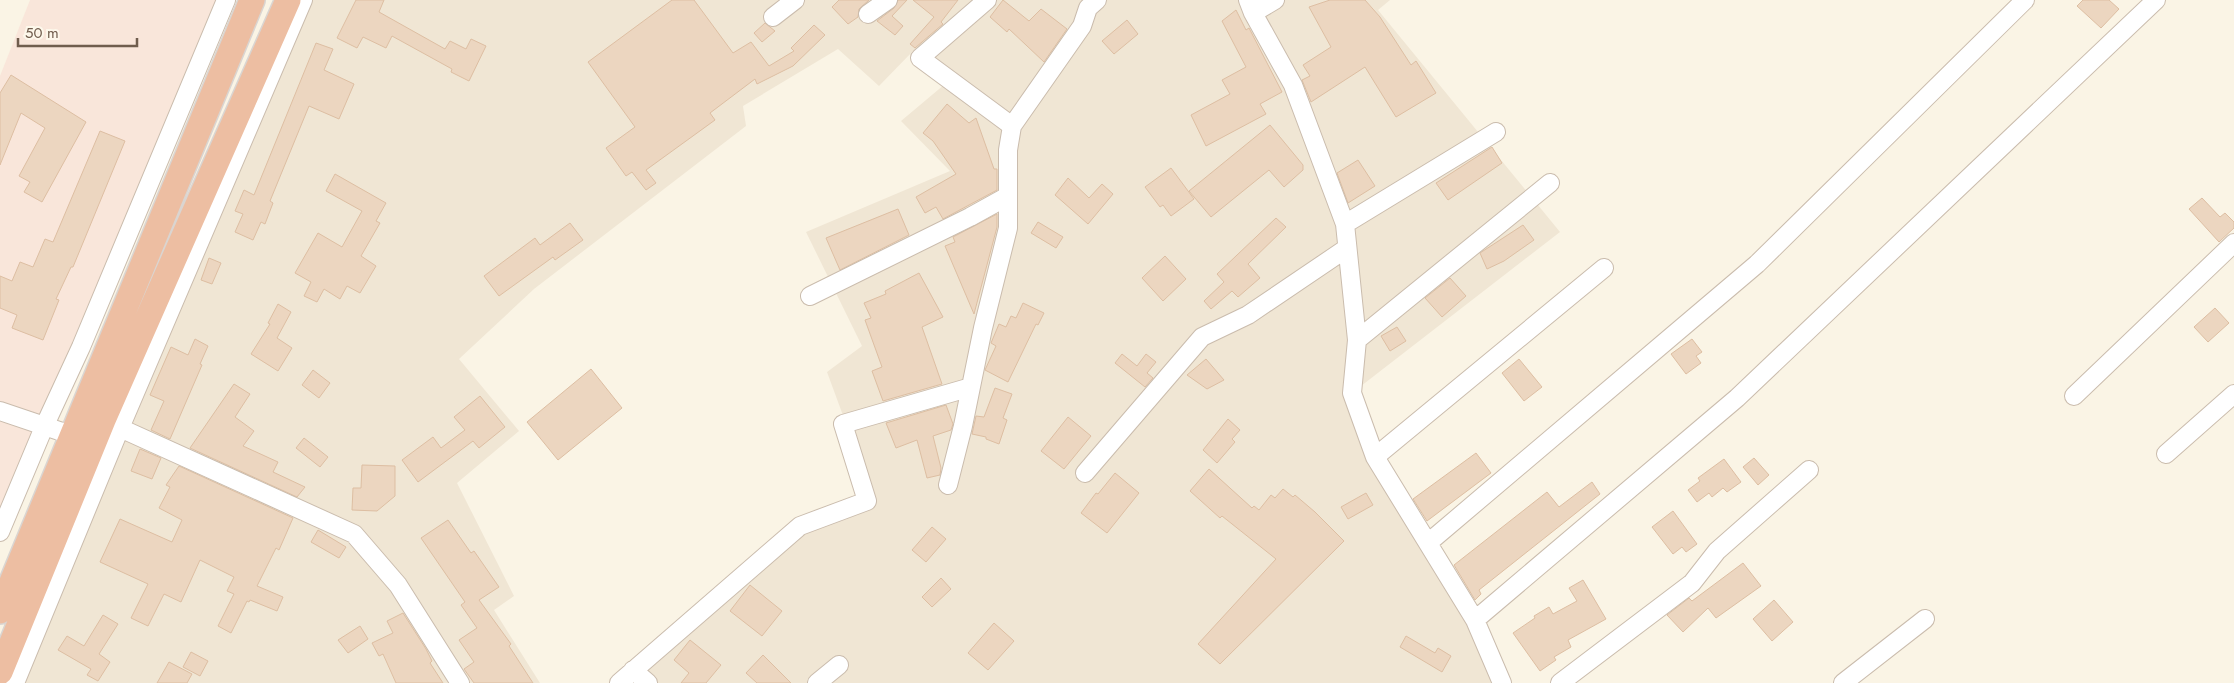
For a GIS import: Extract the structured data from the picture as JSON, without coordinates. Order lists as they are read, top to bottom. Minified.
{"scale_bar":"50 m"}
